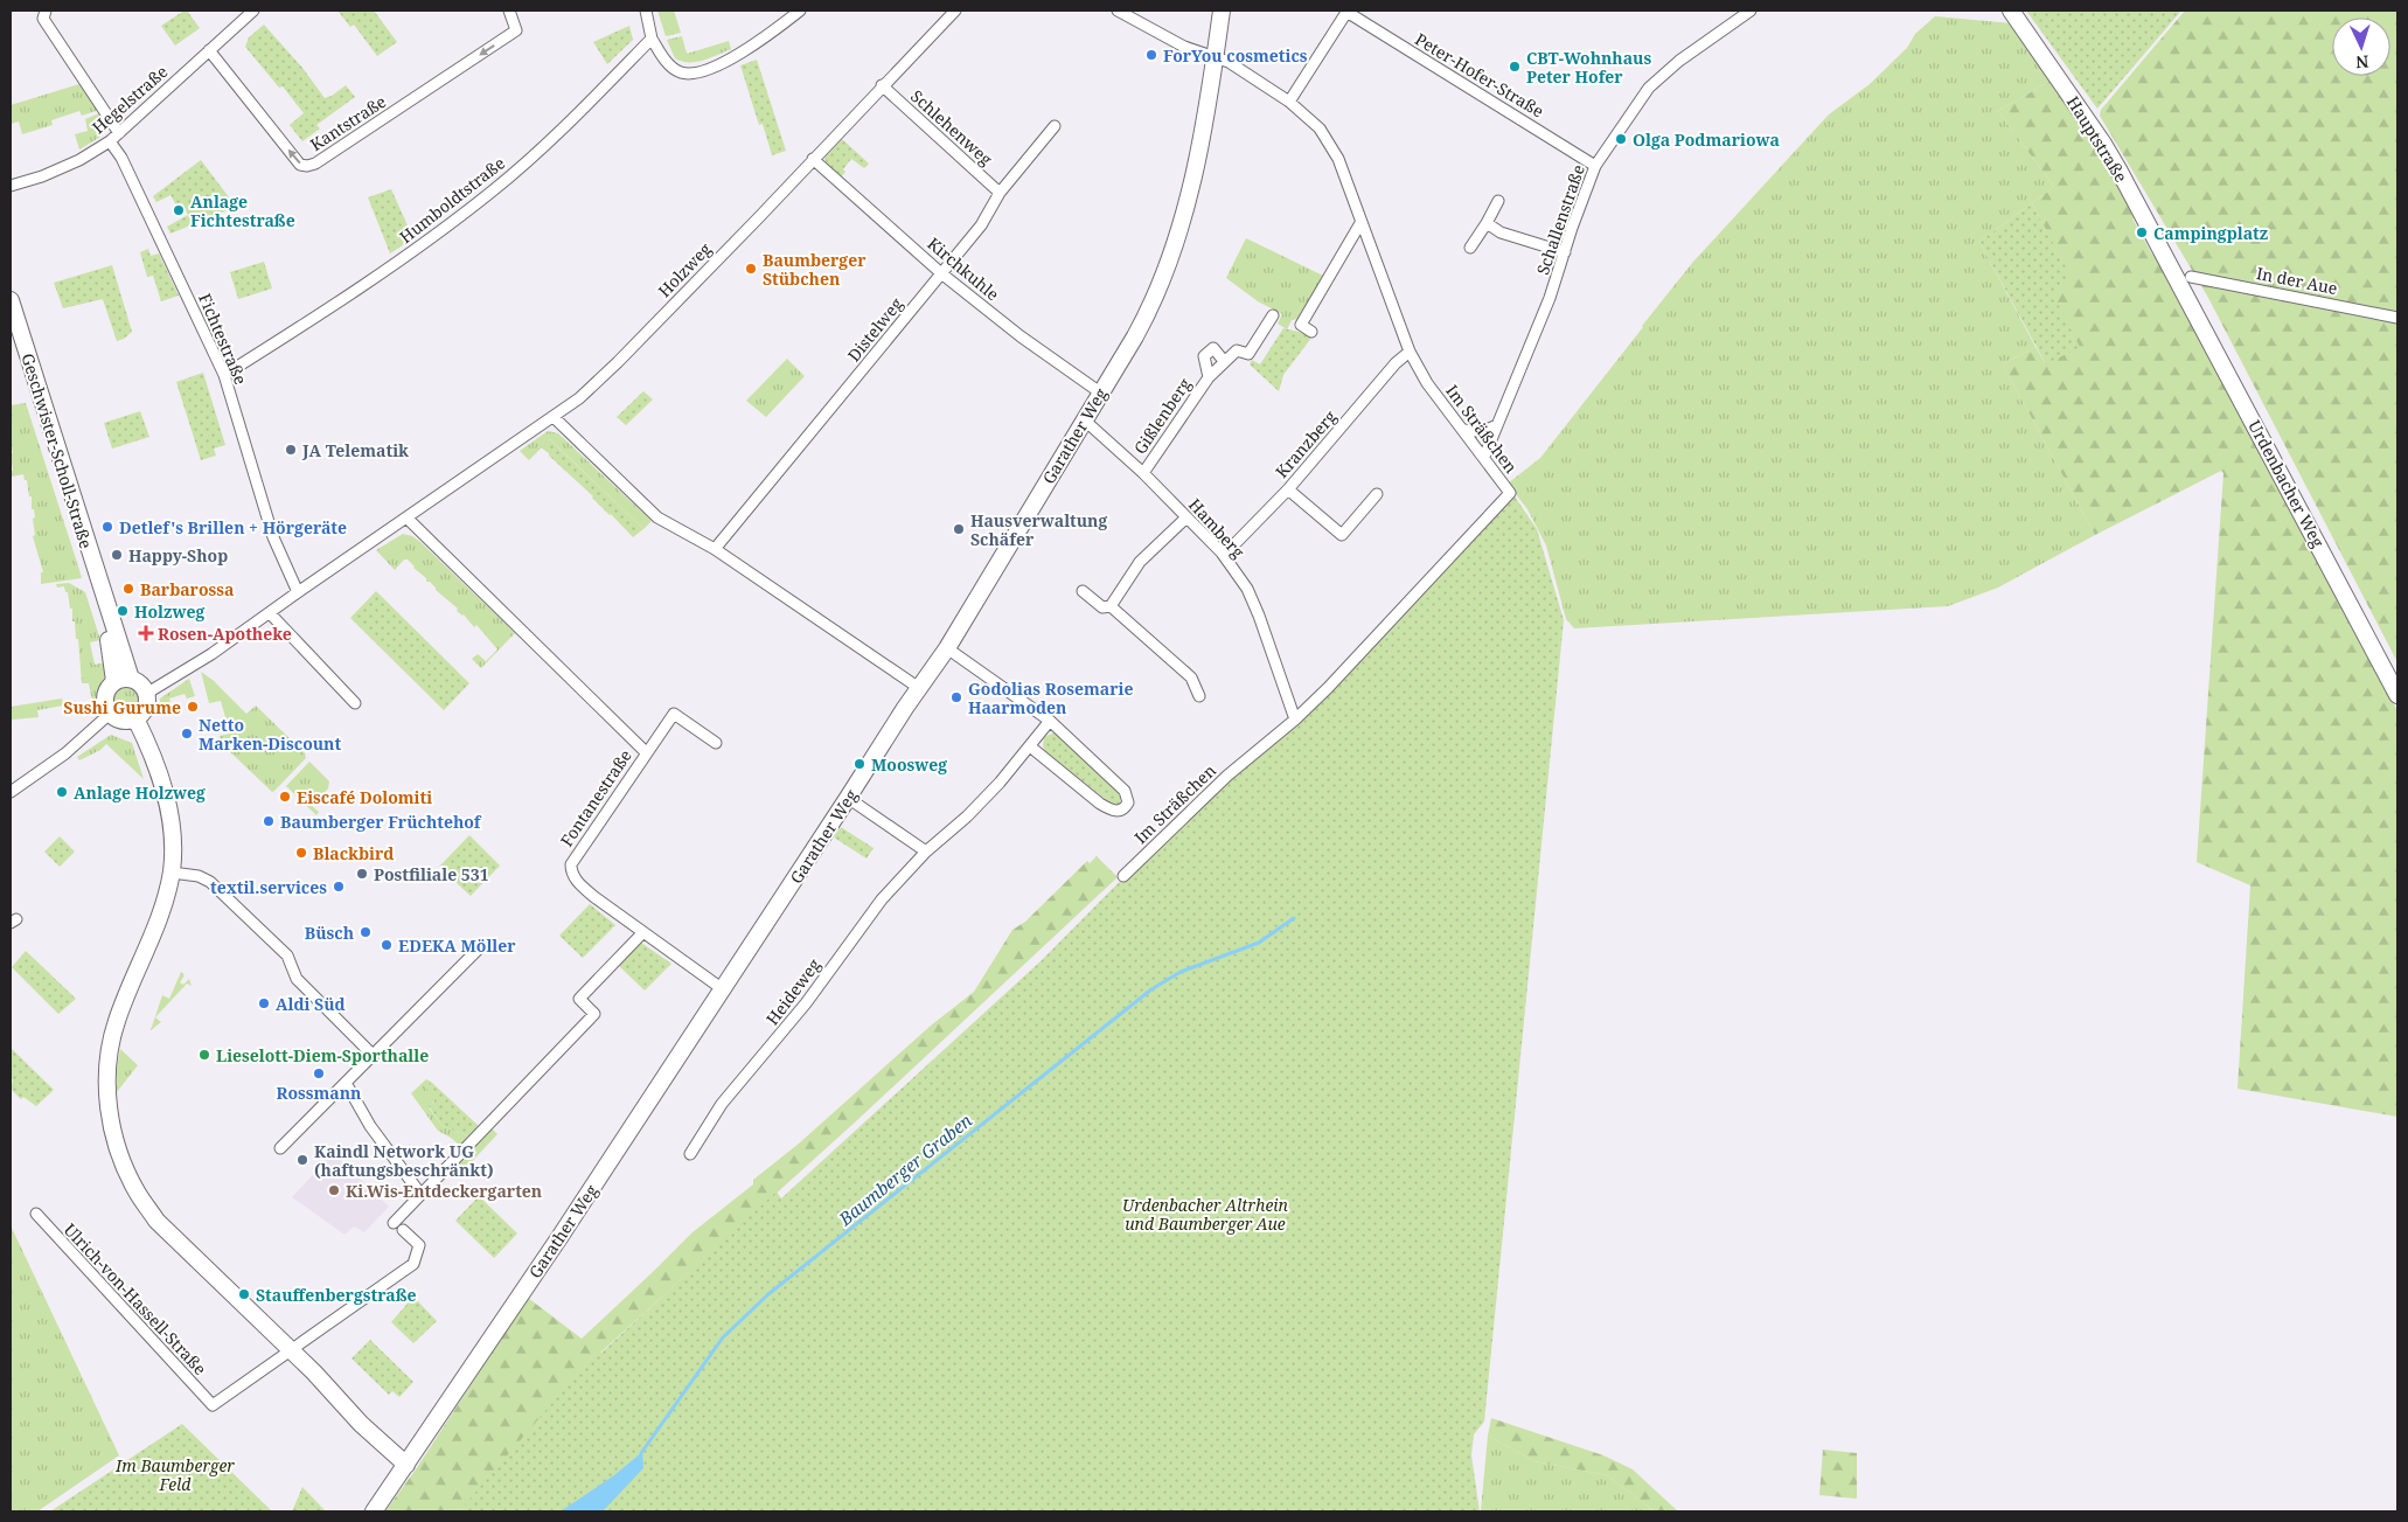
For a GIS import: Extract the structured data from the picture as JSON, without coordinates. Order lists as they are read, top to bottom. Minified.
{"streets":{"street":["Peter-Hofer-Straße","Hegelstraße","Kantstraße","Schlehenweg","Hauptstraße","Humboldtstraße","Schallenstraße","Kirchkuhle","Holzweg","In der Aue","Distelweg","Fichtestraße","Gißlenberg","Im Sträßchen","Garather Weg","Kranzberg","Geschwister-Scholl-Straße","Urdenbacher Weg","Hamberg","Fontanestraße","Heideweg","Ulrich-von-Hassell-Straße"]},"crossings":[["Peter-Hofer-Straße","Schallenstraße"],["Hegelstraße","Kantstraße"],["Hegelstraße","Fichtestraße"],["Schlehenweg","Holzweg"],["Schlehenweg","Distelweg"],["Hauptstraße","In der Aue"],["Hauptstraße","Urdenbacher Weg"],["Humboldtstraße","Fichtestraße"],["Schallenstraße","Im Sträßchen"],["Kirchkuhle","Holzweg"],["Kirchkuhle","Distelweg"],["Kirchkuhle","Garather Weg"],["Holzweg","Fichtestraße"],["Holzweg","Geschwister-Scholl-Straße"],["Holzweg","Fontanestraße"],["In der Aue","Urdenbacher Weg"],["Gißlenberg","Hamberg"],["Im Sträßchen","Garather Weg"],["Im Sträßchen","Kranzberg"],["Im Sträßchen","Hamberg"],["Garather Weg","Hamberg"],["Garather Weg","Fontanestraße"],["Kranzberg","Hamberg"]],"water":["Baumberger Graben"],"parks":["Urdenbacher Altrhein und Baumberger Aue","Im Baumberger Feld"],"places":{"other":["ForYou cosmetics","CBT-Wohnhaus Peter Hofer","Olga Podmariowa","Anlage Fichtestraße","Campingplatz","Baumberger Stübchen","JA Telematik","Detlef's Brillen + Hörgeräte","Hausverwaltung Schäfer","Happy-Shop","Barbarossa","Holzweg","Godolias Rosemarie Haarmoden","Sushi Gurume","Netto Marken-Discount","Moosweg","Anlage Holzweg","Eiscafé Dolomiti","Baumberger Früchtehof","Blackbird","Postfiliale 531","textil.services","Büsch","EDEKA Möller","Aldi Süd","Lieselott-Diem-Sporthalle","Rossmann","Kaindl Network UG (haftungsbeschränkt)","Ki.Wis-Entdeckergarten","Stauffenbergstraße"],"health":["Rosen-Apotheke"]},"north":"bottom"}
